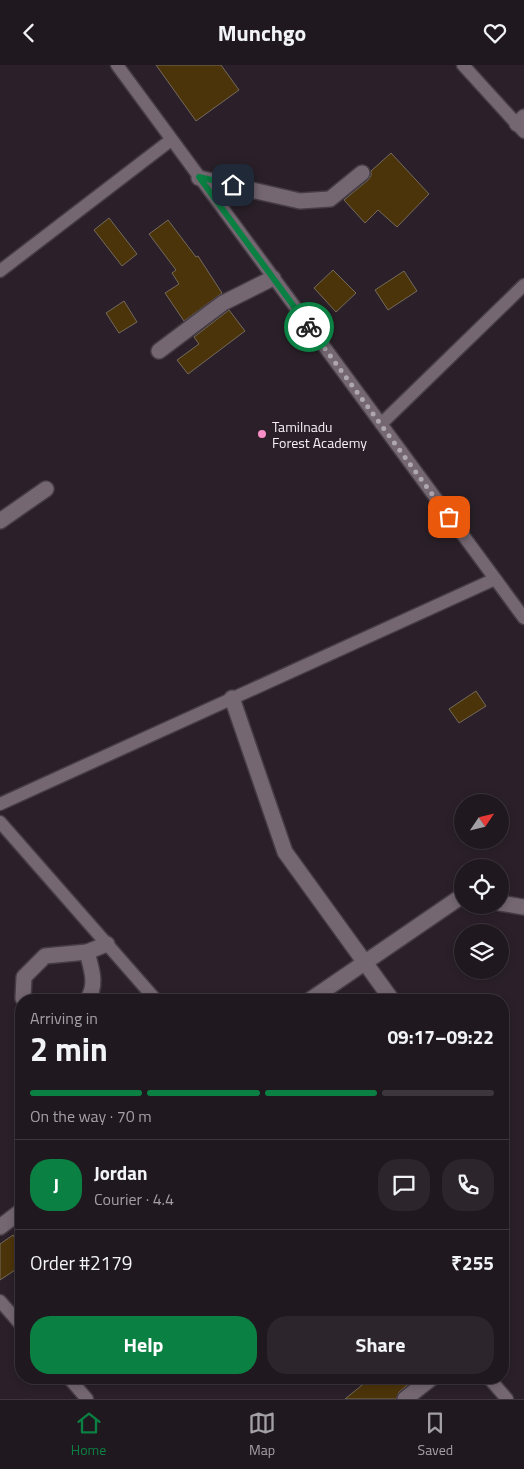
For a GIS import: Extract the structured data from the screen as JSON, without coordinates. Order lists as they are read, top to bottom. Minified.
{"places":["Tamilnadu Forest Academy"],"north":"top right","page":{"header":"Munchgo","heading":["2 min","Arriving in","09:17–09:22"],"panel":["Jordan","Courier · 4.4","Order #2179","₹255"],"bar":"On the way · 70 m","round":"J","buttons":["Help","Share"],"tabs":["Home","Map","Saved"]}}
